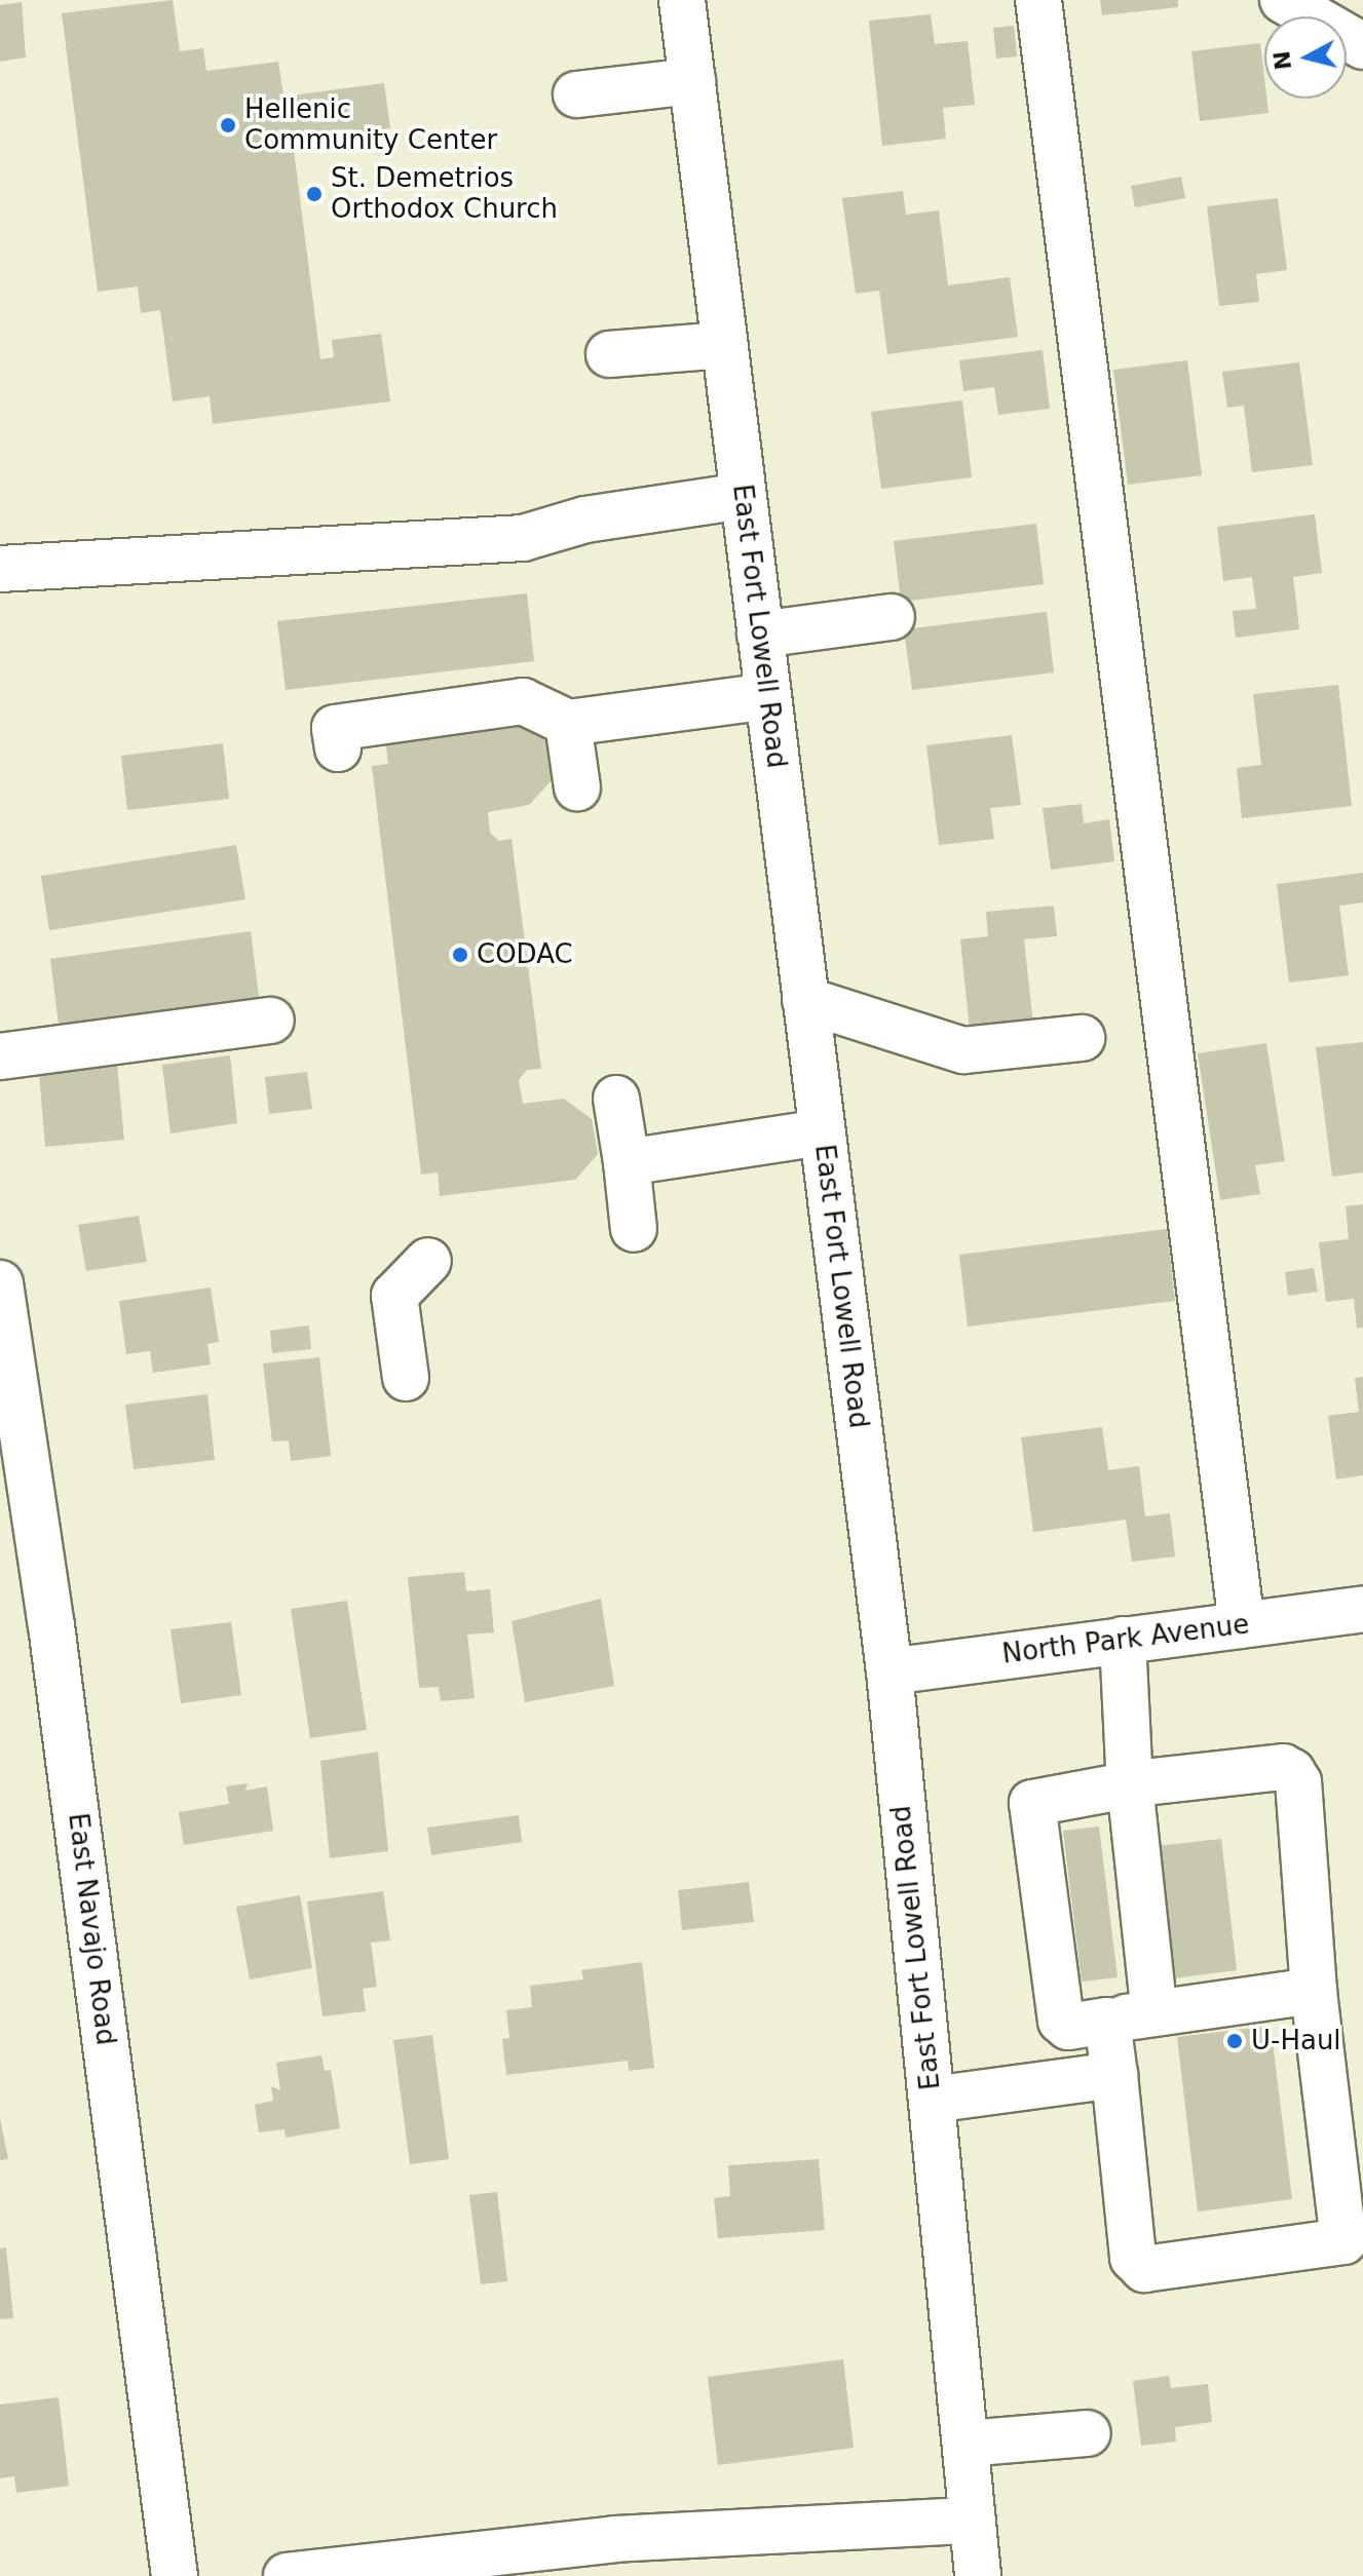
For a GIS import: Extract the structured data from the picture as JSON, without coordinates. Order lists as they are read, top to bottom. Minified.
{"streets":{"main road":["East Fort Lowell Road","North Park Avenue","East Navajo Road"]},"crossings":[["East Fort Lowell Road","North Park Avenue"]],"places":["Hellenic Community Center","St. Demetrios Orthodox Church","CODAC","U-Haul"],"north":"left"}
